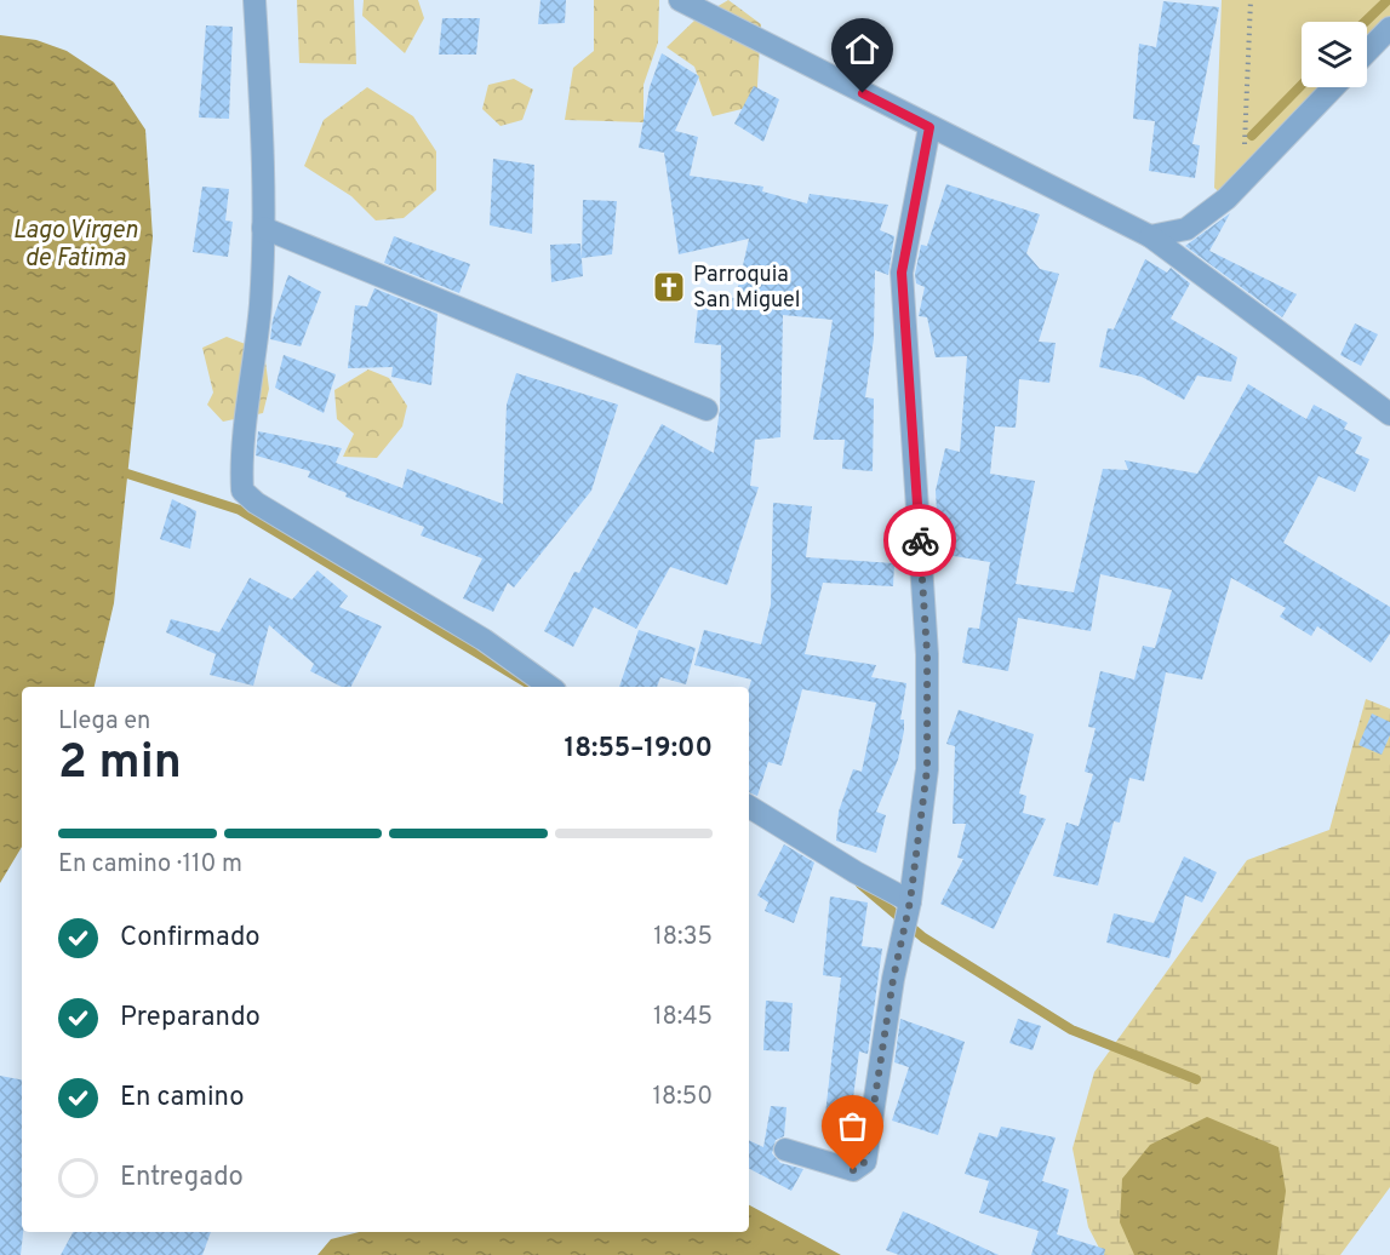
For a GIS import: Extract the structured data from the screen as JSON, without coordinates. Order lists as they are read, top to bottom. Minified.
{"water":["Lago Virgen de Fatima"],"places":{"church":["Parroquia San Miguel"]},"page":{"heading":["2 min","Llega en","18:55–19:00"],"bar":"En camino · 110 m","list":[["Confirmado","18:35"],["Preparando","18:45"],["En camino","18:50"],"Entregado"]}}
